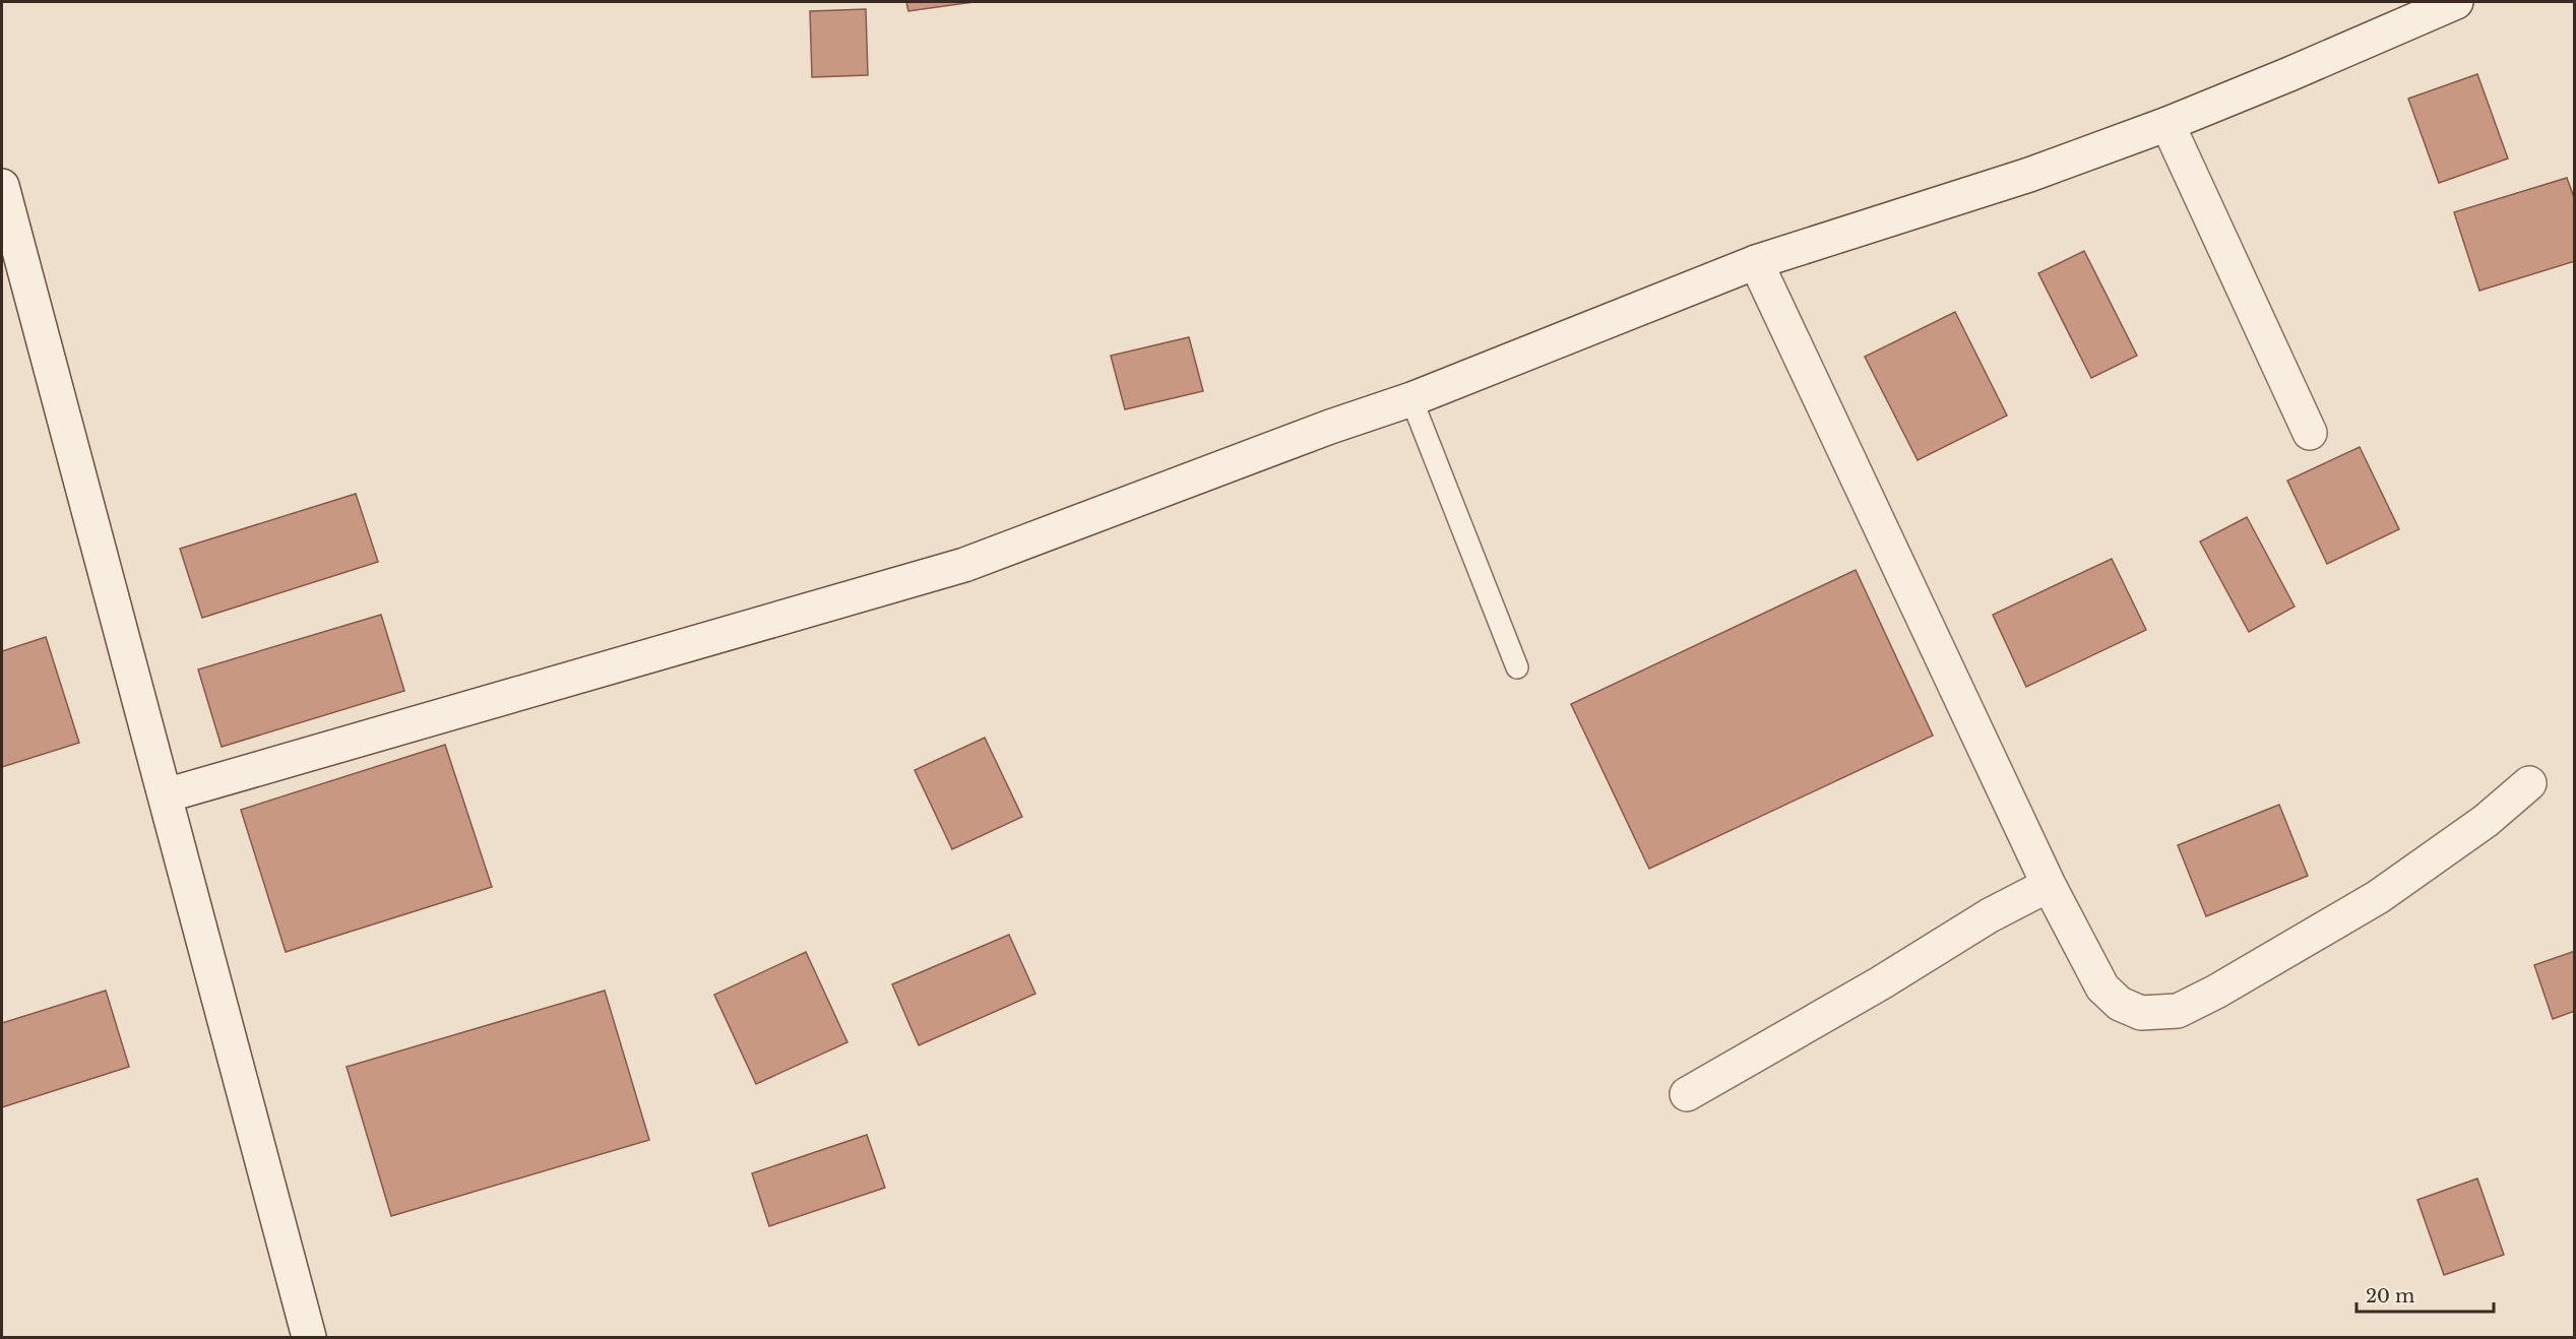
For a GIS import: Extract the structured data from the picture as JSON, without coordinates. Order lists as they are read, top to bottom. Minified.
{"scale_bar":"20 m"}
